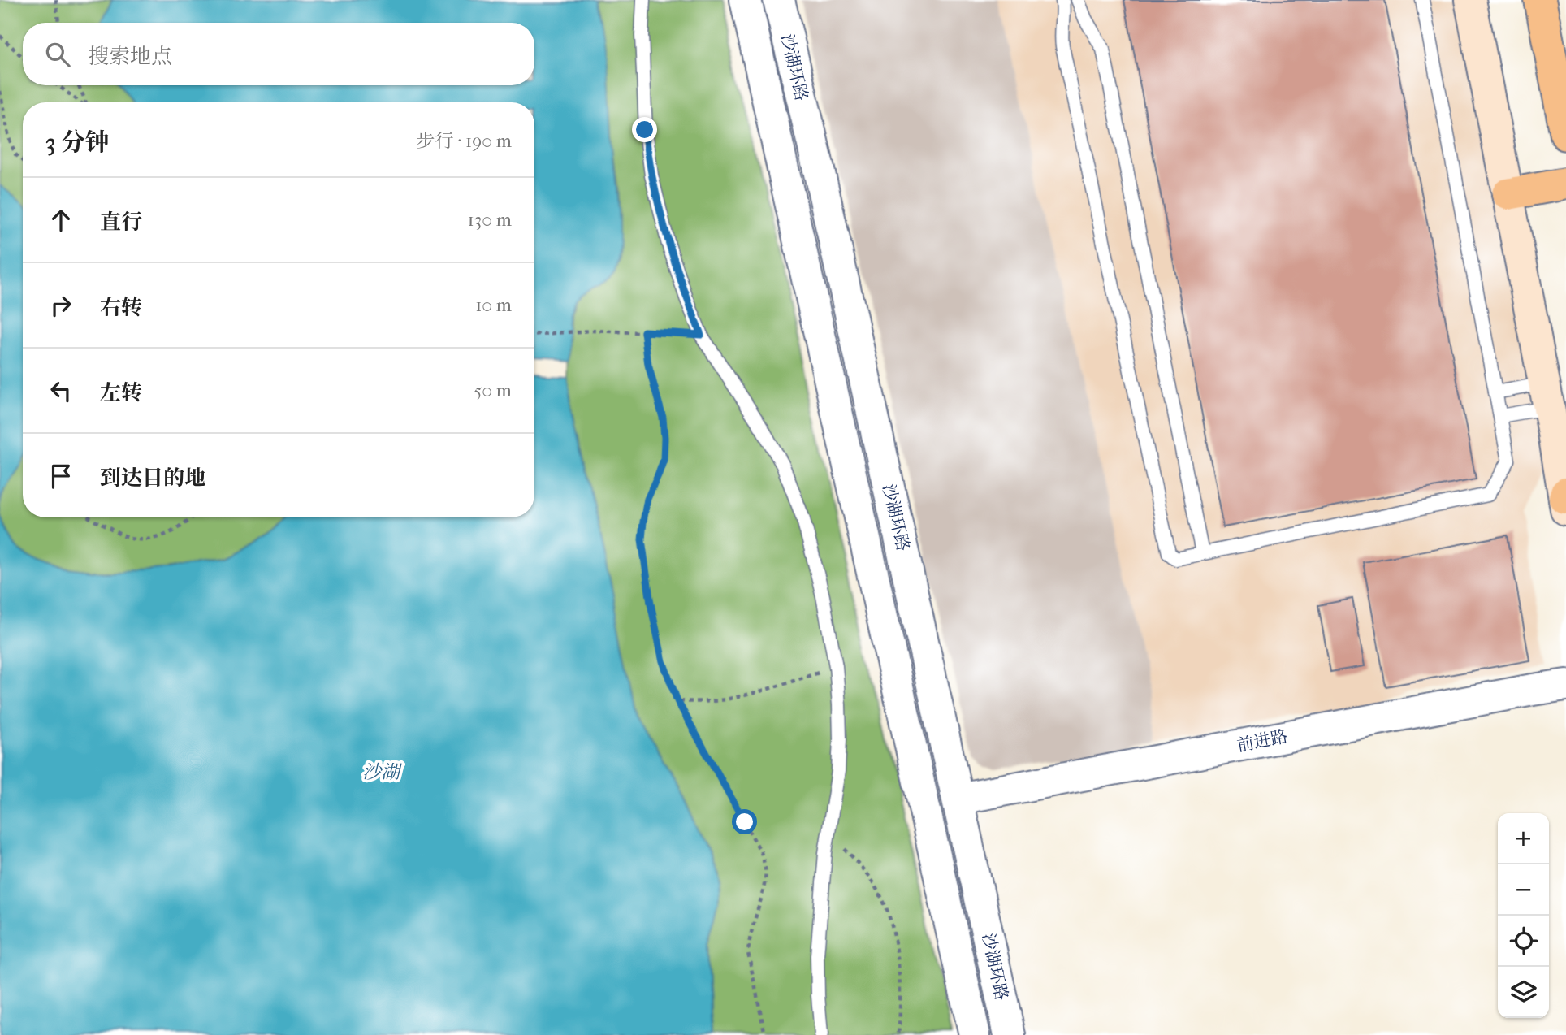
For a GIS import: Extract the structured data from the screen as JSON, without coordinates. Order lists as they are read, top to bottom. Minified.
{"streets":{"street":["沙湖环路","前进路"]},"crossings":[["沙湖环路","前进路"]],"water":["沙湖"],"page":{"search":"搜索地点","heading":["3 分钟","步行 · 190 m"],"list":[["直行","130 m"],["右转","10 m"],["左转","50 m"],"到达目的地"],"map_buttons":["+","−"]}}
